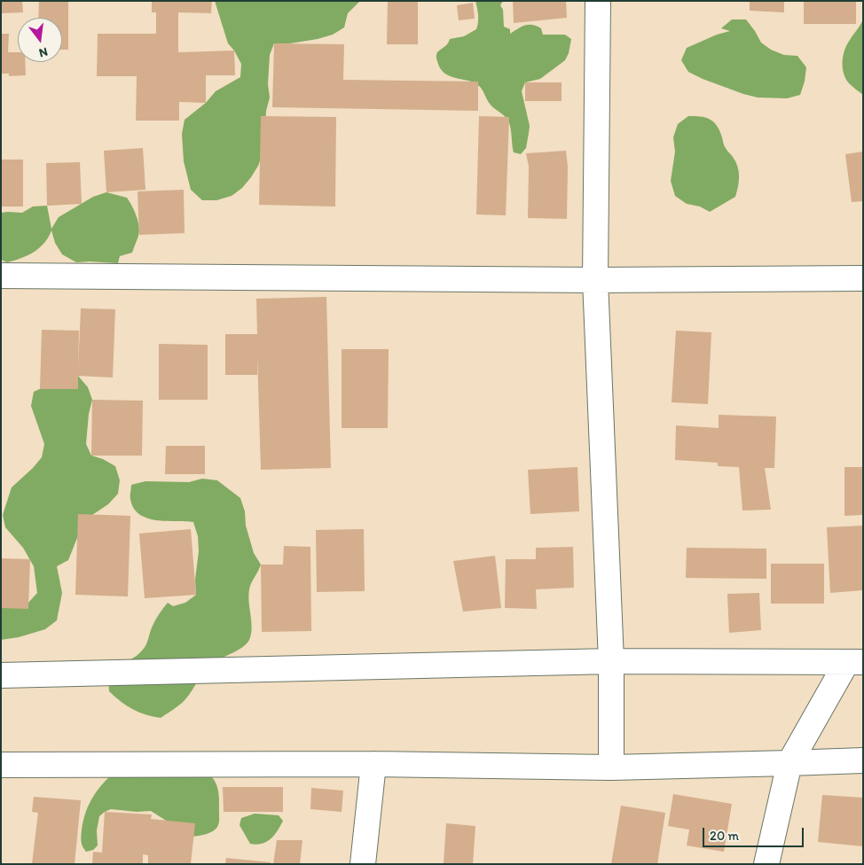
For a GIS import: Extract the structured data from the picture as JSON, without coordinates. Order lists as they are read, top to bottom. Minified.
{"scale_bar":"20 m","north":"bottom"}
